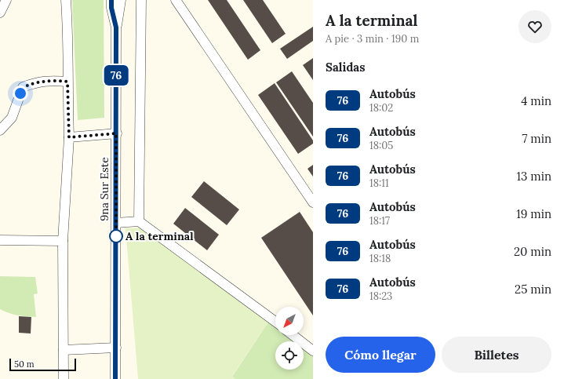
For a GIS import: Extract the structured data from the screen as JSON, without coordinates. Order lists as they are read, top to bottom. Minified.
{"streets":{"street":["9na Sur Este"]},"places":["A la terminal"],"lines":["bus line 76"],"scale_bar":"50 m","north":"bottom left","page":{"on_map":"76","heading":[["A la terminal","A pie · 3 min · 190 m"],"Salidas"],"list":[{"mark":"76","name":"Autobús","note":"18:02","value":"4 min"},{"mark":"76","name":"Autobús","note":"18:05","value":"7 min"},{"mark":"76","name":"Autobús","note":"18:11","value":"13 min"},{"mark":"76","name":"Autobús","note":"18:17","value":"19 min"},{"mark":"76","name":"Autobús","note":"18:18","value":"20 min"},{"mark":"76","name":"Autobús","note":"18:23","value":"25 min"}],"buttons":["Cómo llegar","Billetes"],"scale":"50 m"}}
